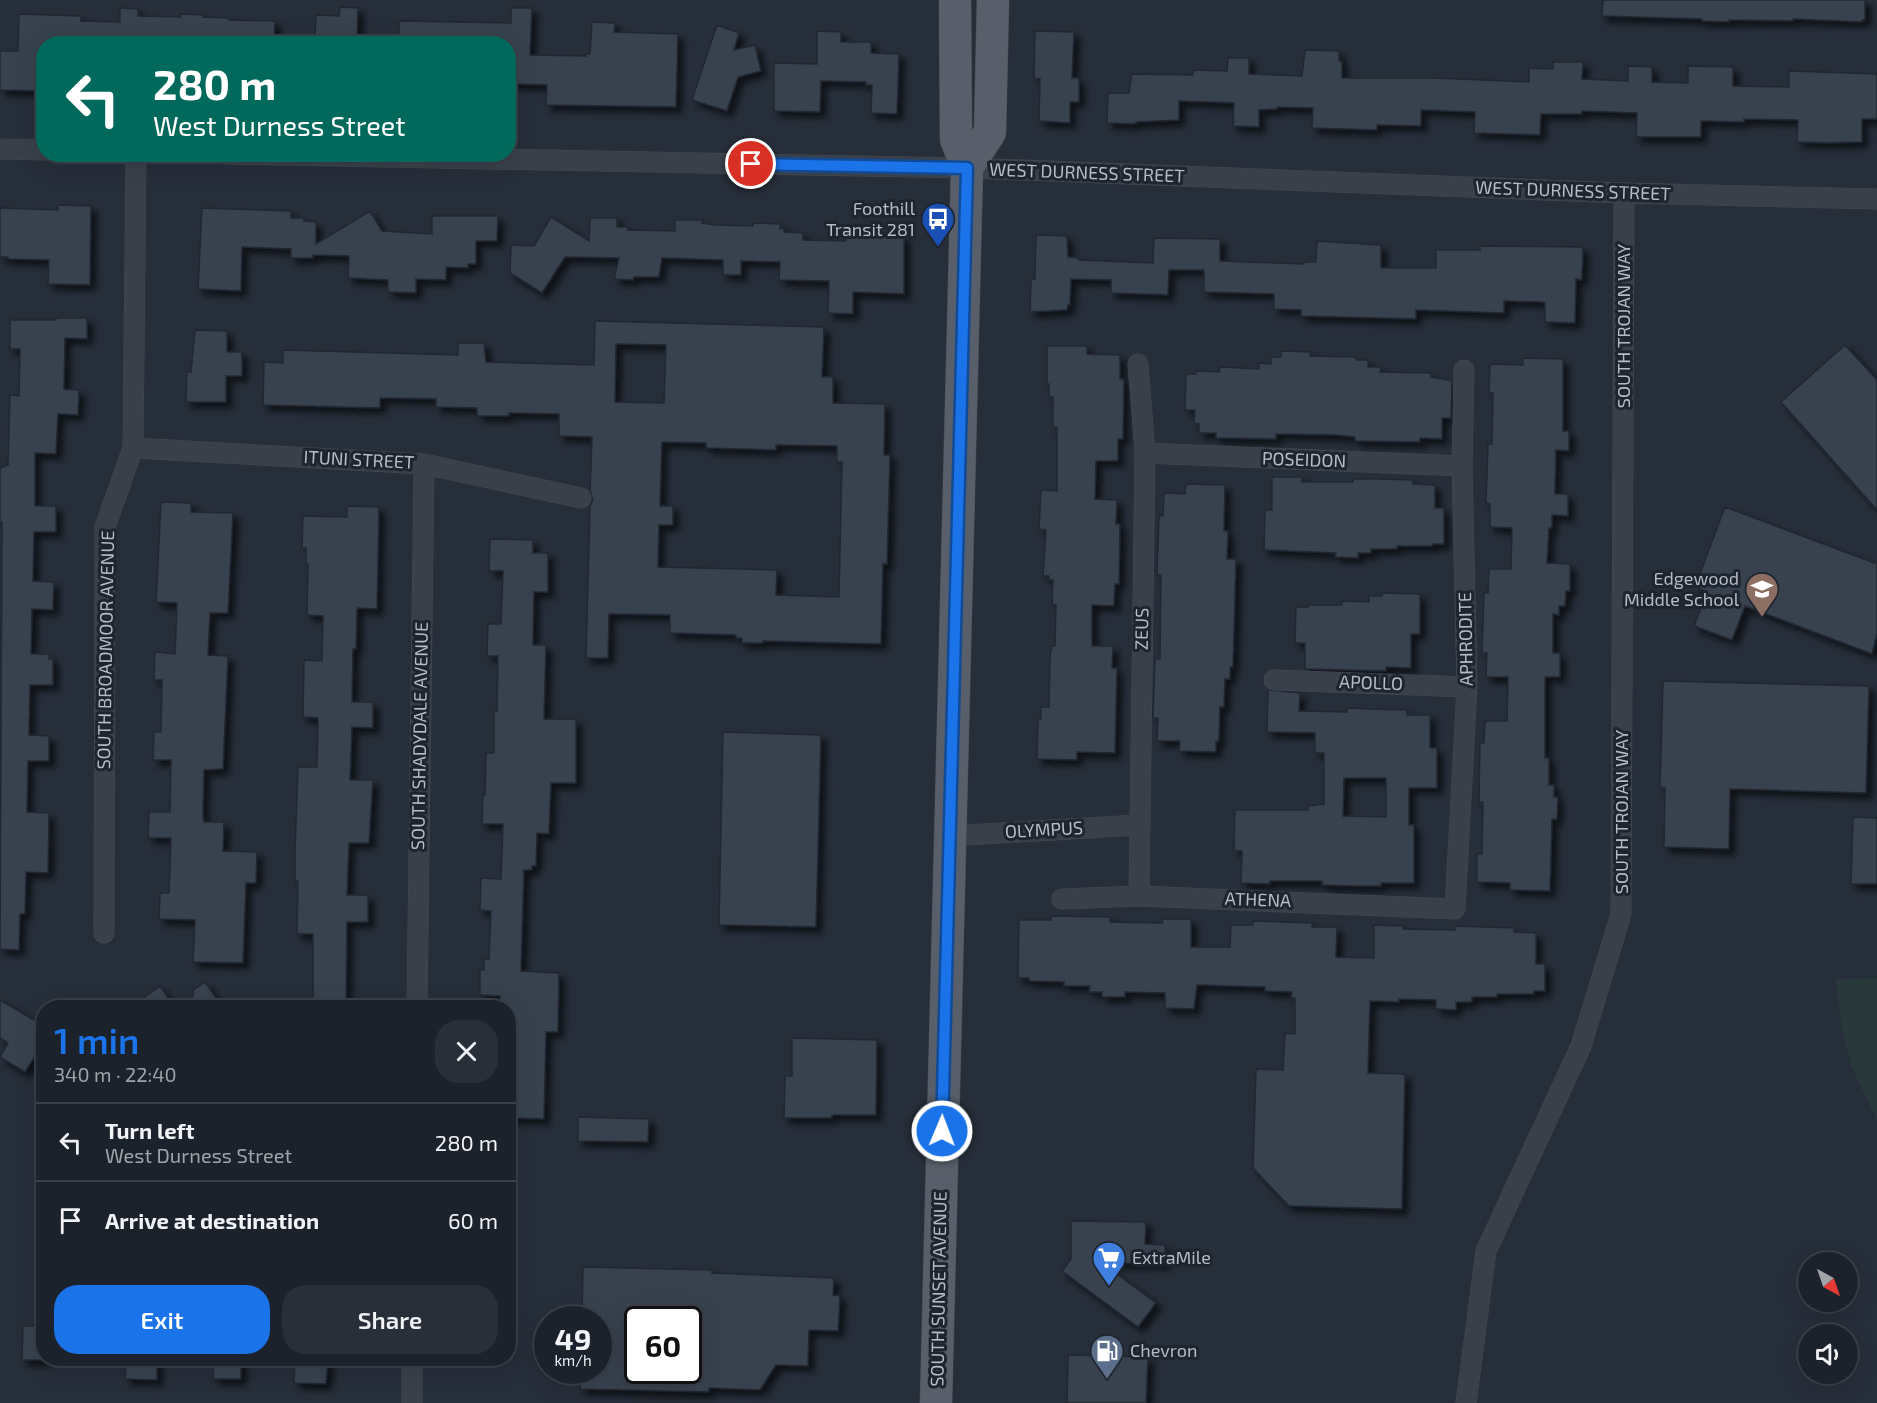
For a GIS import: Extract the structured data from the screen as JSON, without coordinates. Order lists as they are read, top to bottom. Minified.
{"streets":{"main road":["SOUTH SUNSET AVENUE"],"street":["WEST DURNESS STREET","SOUTH TROJAN WAY","ITUNI STREET","POSEIDON","ZEUS","APHRODITE","SOUTH BROADMOOR AVENUE","APOLLO","SOUTH SHADYDALE AVENUE","OLYMPUS","ATHENA"]},"crossings":[["WEST DURNESS STREET","SOUTH TROJAN WAY"],["WEST DURNESS STREET","SOUTH SUNSET AVENUE"],["ITUNI STREET","SOUTH BROADMOOR AVENUE"],["ITUNI STREET","SOUTH SHADYDALE AVENUE"],["POSEIDON","ZEUS"],["POSEIDON","APHRODITE"],["ZEUS","OLYMPUS"],["ZEUS","ATHENA"],["APHRODITE","APOLLO"],["APHRODITE","ATHENA"],["OLYMPUS","SOUTH SUNSET AVENUE"]],"places":{"bus stop":["Foothill Transit 281"],"school or university":["Edgewood Middle School"],"supermarket":["ExtraMile"],"fuel station":["Chevron"]},"north":"bottom right","page":{"turn":["280 m","West Durness Street"],"heading":["1 min","340 m · 22:40"],"list":[{"name":"Turn left","note":"West Durness Street","value":"280 m"},{"name":"Arrive at destination","value":"60 m"}],"buttons":["Exit","Share"],"speed":"49 km/h","limit":"60"}}
